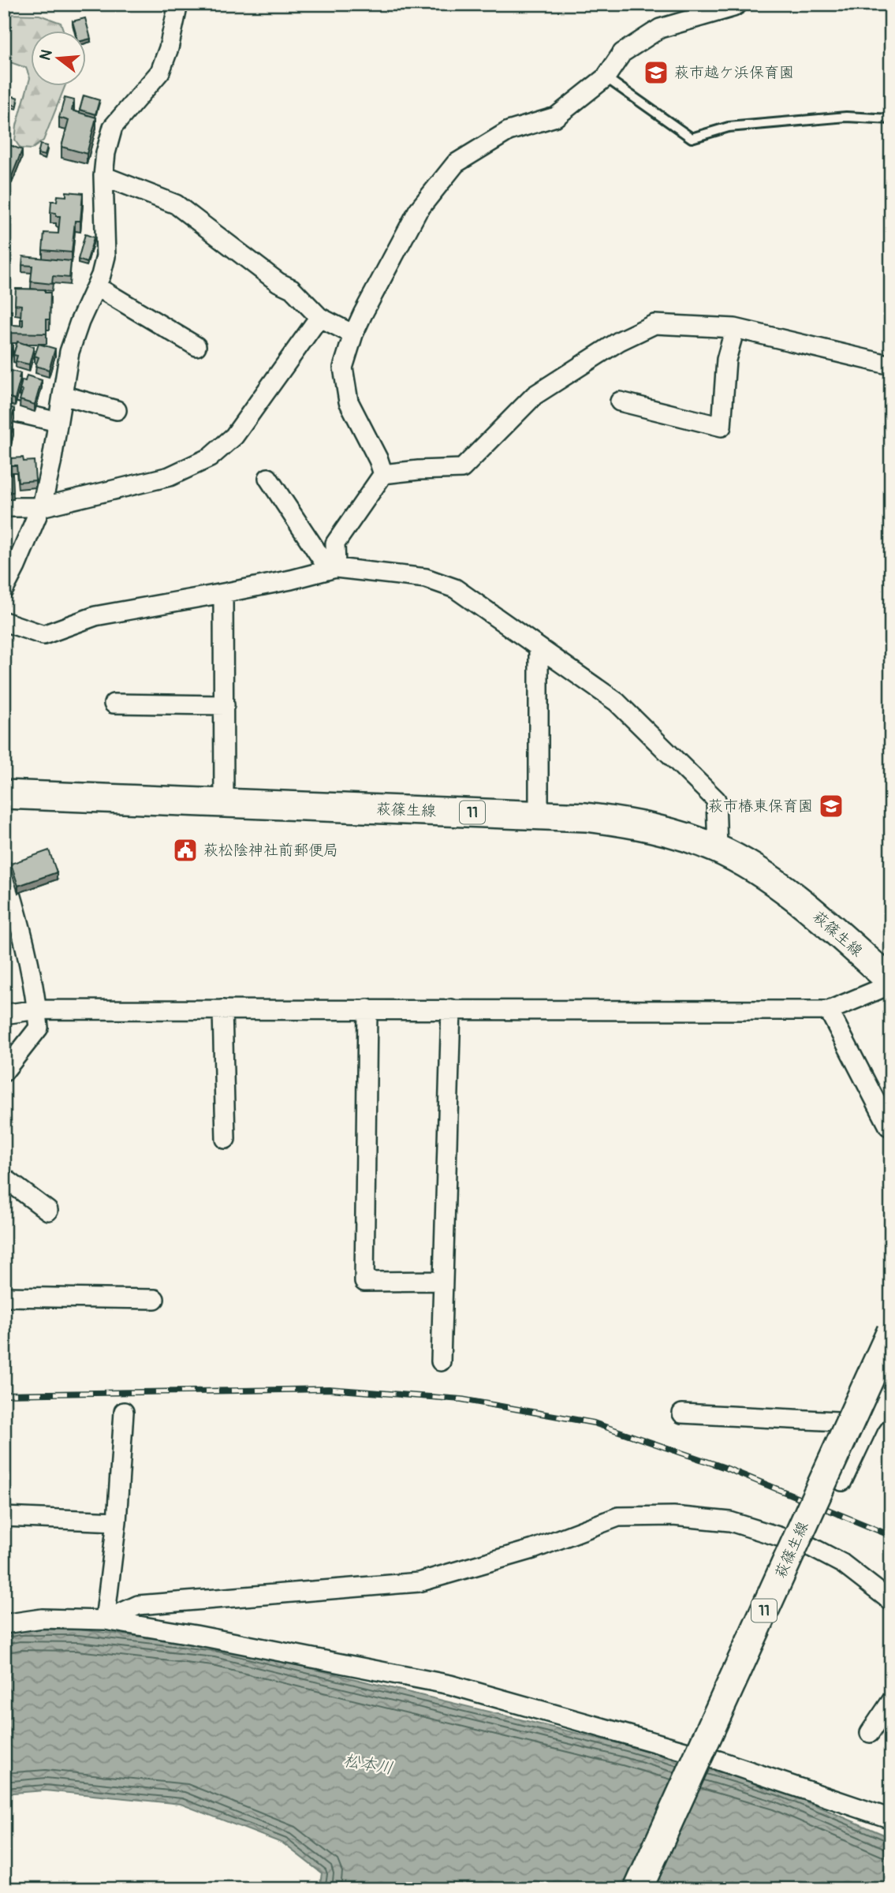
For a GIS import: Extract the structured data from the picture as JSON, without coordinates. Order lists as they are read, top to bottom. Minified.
{"streets":{"main road":["萩篠生線","11"]},"water":["松本川"],"places":{"school or university":["萩市越ケ浜保育園","萩市椿東保育園"],"public building":["萩松陰神社前郵便局"]},"north":"left"}
